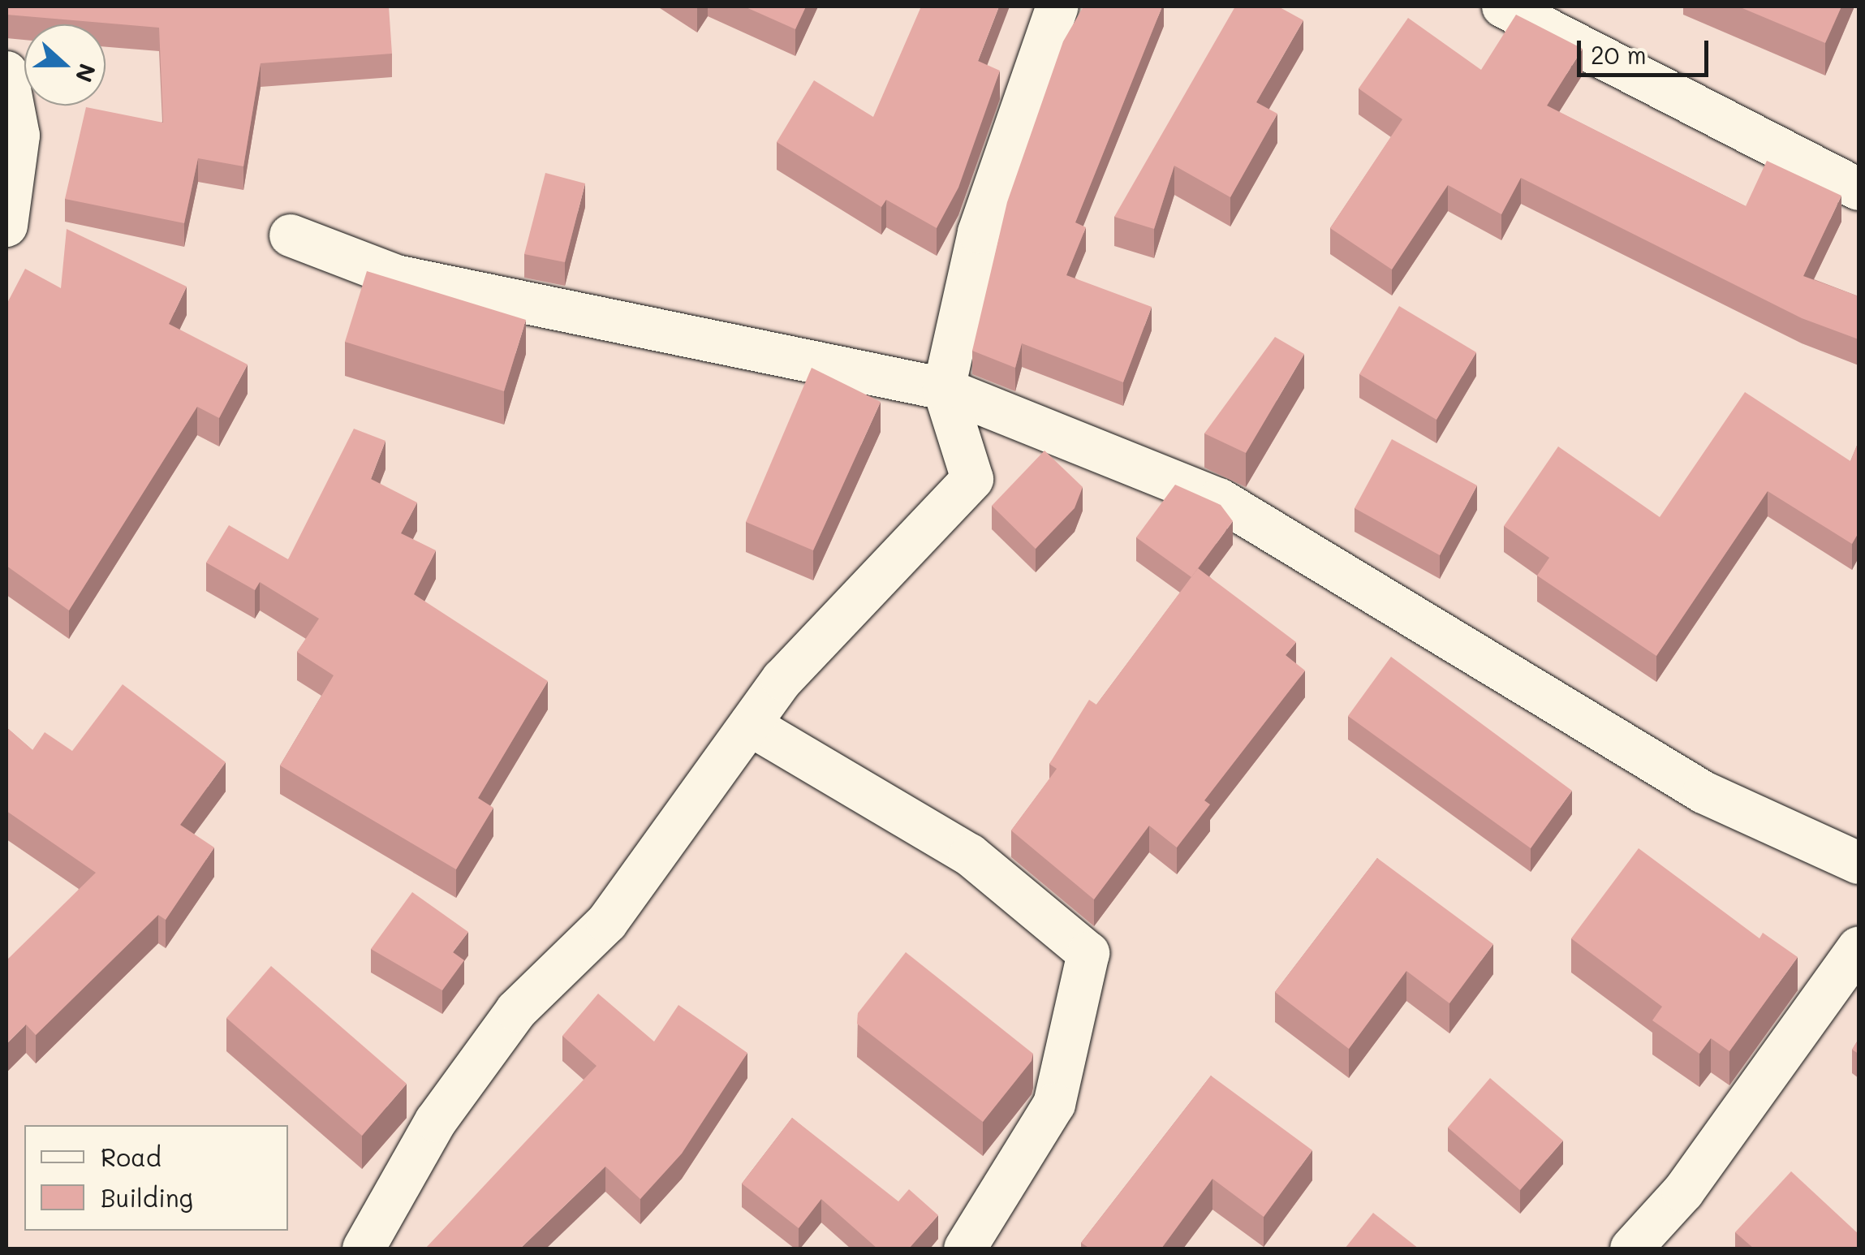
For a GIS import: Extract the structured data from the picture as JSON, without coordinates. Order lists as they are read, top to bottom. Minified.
{"legend":["Road","Building"],"scale_bar":"20 m","north":"right"}
